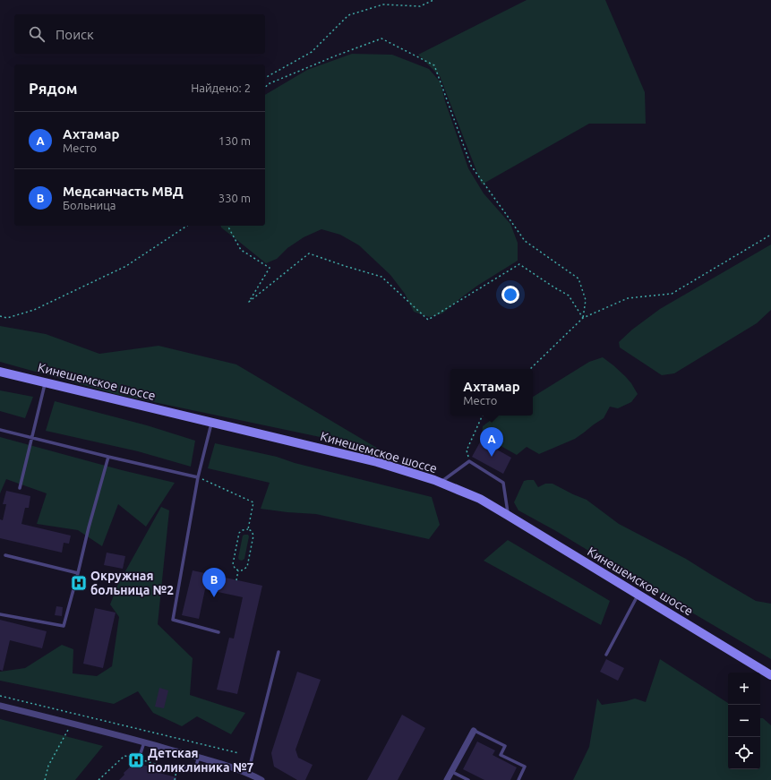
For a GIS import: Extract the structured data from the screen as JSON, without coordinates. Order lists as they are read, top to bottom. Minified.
{"streets":{"main road":["Кинешемское шоссе"]},"places":{"hospital":["Окружная больница №2","Детская поликлиника №7"]},"page":{"search":"Поиск","heading":["Рядом","Найдено: 2"],"list":[{"mark":"A","name":"Ахтамар","note":"Место","value":"130 m"},{"mark":"B","name":"Медсанчасть МВД","note":"Больница","value":"330 m"}],"popup":["Ахтамар","Место"],"pins":["A","B"],"map_buttons":["+","−"]}}
